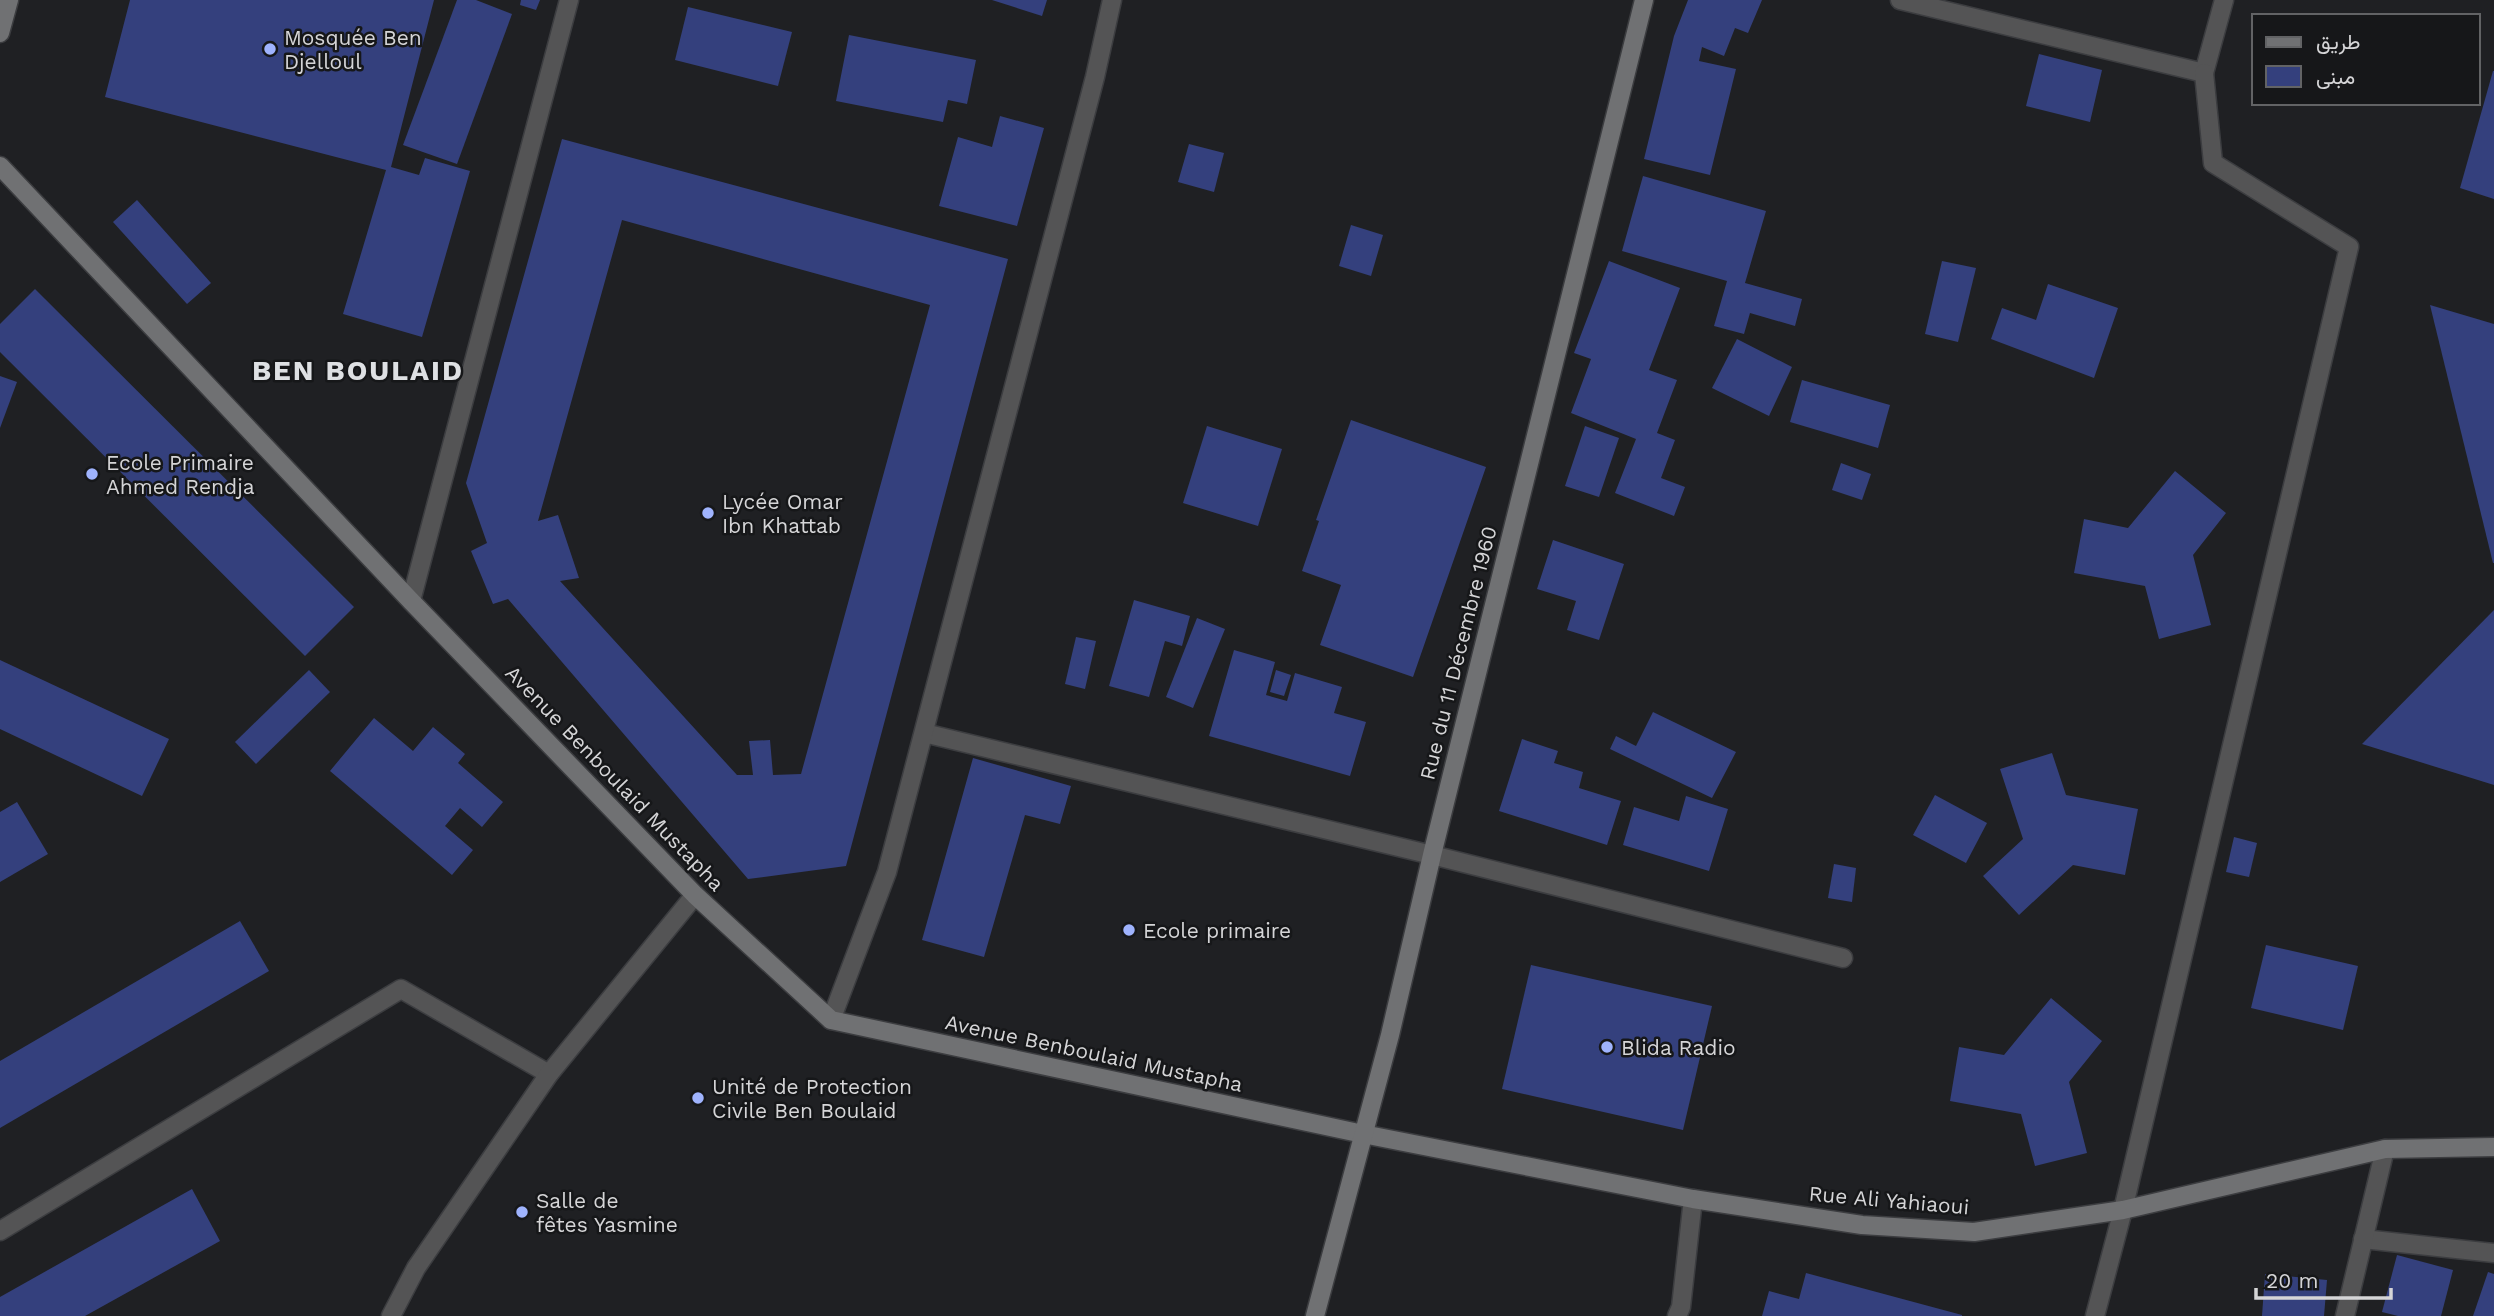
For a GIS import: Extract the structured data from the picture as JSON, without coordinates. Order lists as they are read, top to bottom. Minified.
{"streets":{"main road":["Rue du 11 Décembre 1960","Avenue Benboulaid Mustapha","Rue Ali Yahiaoui"]},"crossings":[["Rue du 11 Décembre 1960","Avenue Benboulaid Mustapha"],["Rue du 11 Décembre 1960","Rue Ali Yahiaoui"],["Avenue Benboulaid Mustapha","Rue Ali Yahiaoui"]],"districts":["BEN BOULAID"],"places":["Mosquée Ben Djelloul","Ecole Primaire Ahmed Rendja","Lycée Omar Ibn Khattab","Ecole primaire","Blida Radio","Unité de Protection Civile Ben Boulaid","Salle de fêtes Yasmine"],"legend":["طريق","مبنى"],"scale_bar":"20 m"}
